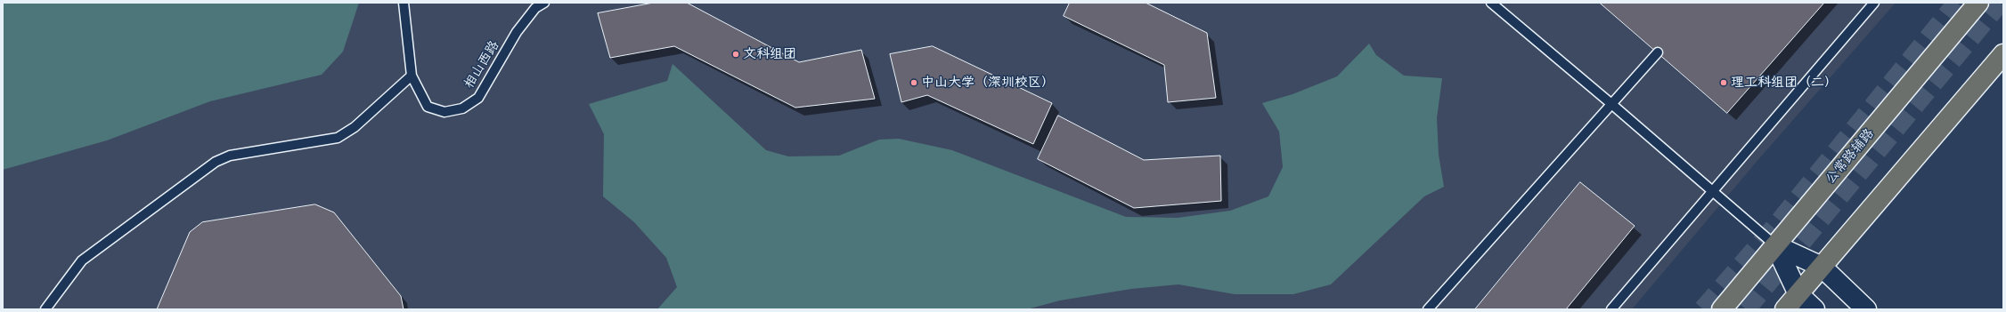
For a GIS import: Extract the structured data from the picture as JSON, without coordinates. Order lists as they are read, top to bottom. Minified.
{"streets":{"main road":["公常路辅路"],"lane":["相山西路"]},"places":["文科组团","中山大学（深圳校区）","理工科组团（二）"]}
